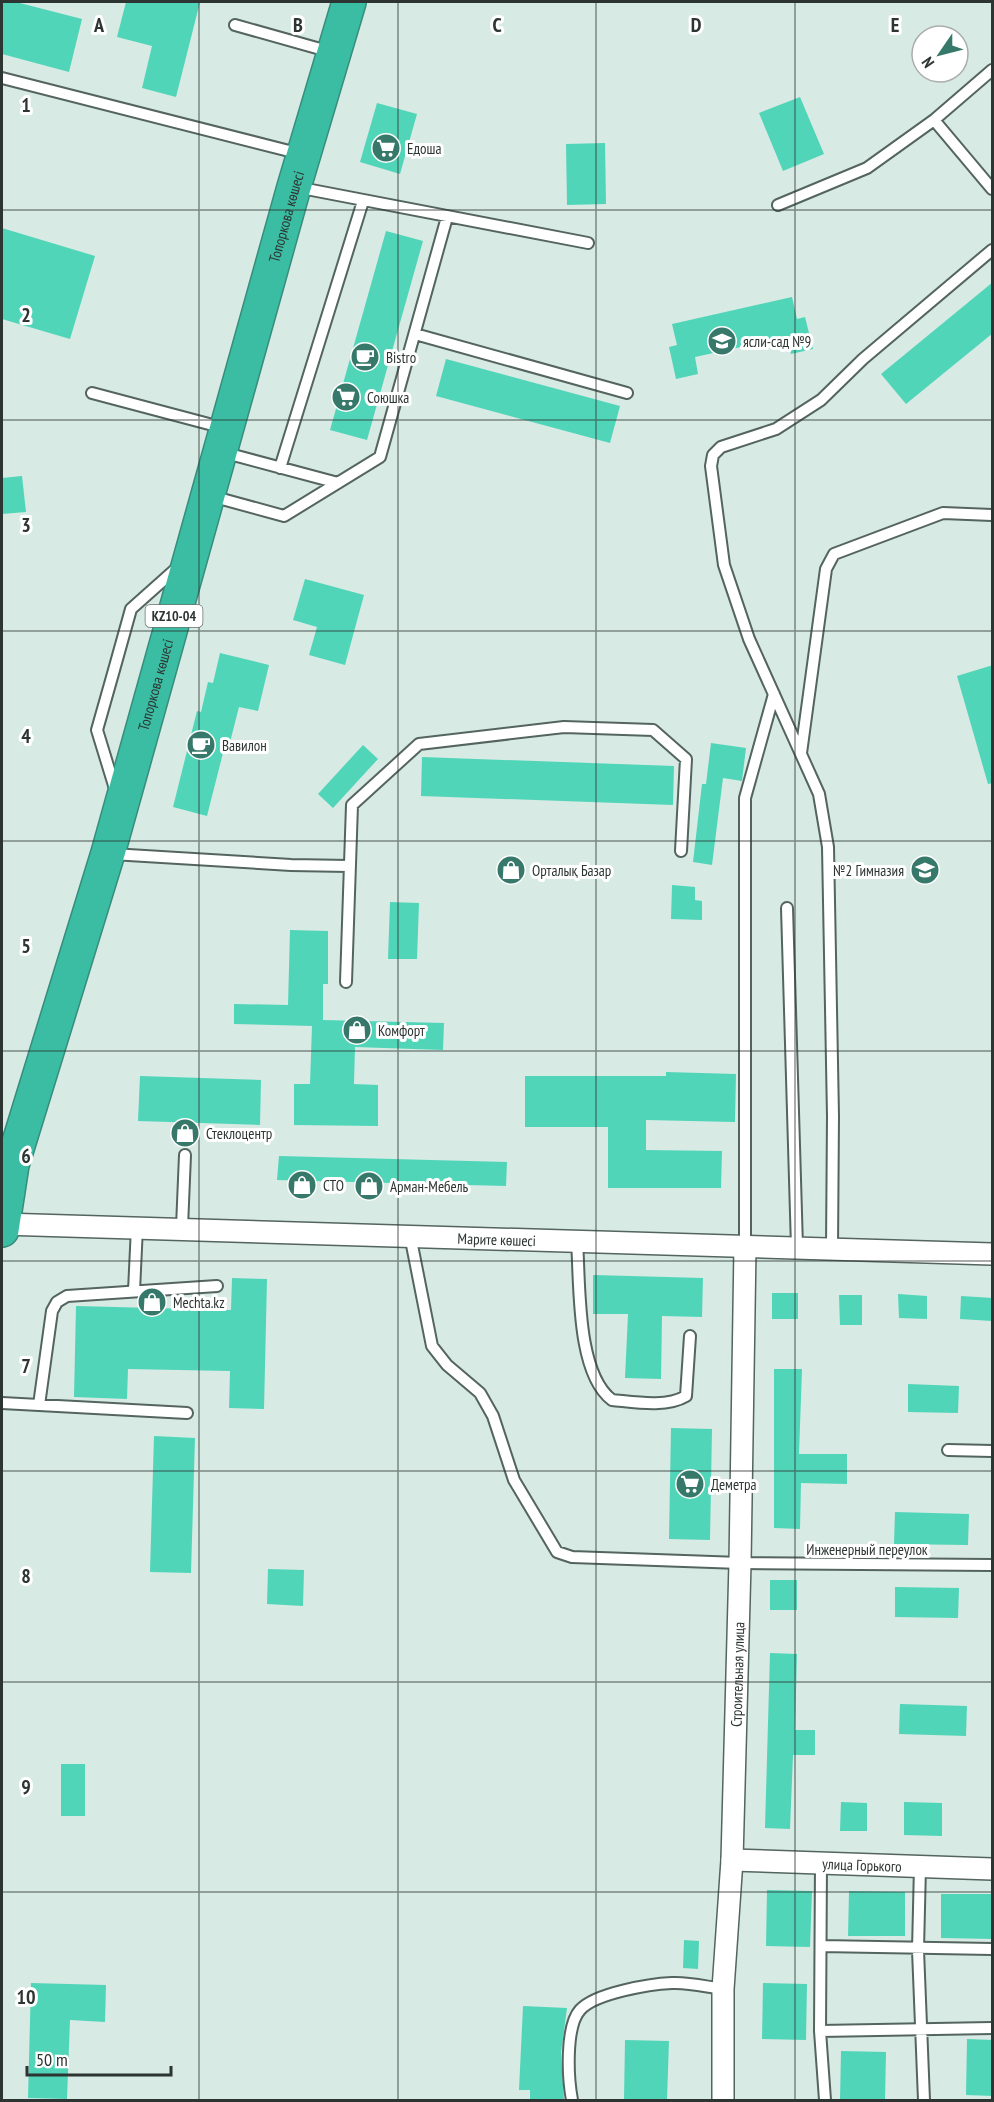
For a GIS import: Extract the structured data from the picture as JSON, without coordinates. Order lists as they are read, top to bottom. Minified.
{"streets":{"highway":["Топоркова көшесі","KZ10-04"],"street":["Марите көшесі","Строительная улица","улица Горького"],"lane":["Инженерный переулок"]},"crossings":[["Топоркова көшесі","Марите көшесі"],["Марите көшесі","Инженерный переулок"],["Марите көшесі","Строительная улица"],["Инженерный переулок","Строительная улица"],["Строительная улица","улица Горького"]],"places":{"supermarket":["Едоша","Союшка","Деметра"],"school or university":["ясли-сад №9","№2 Гимназия"],"cafe":["Bistro","Вавилон"],"shop":["Орталық Базар","Комфорт","Стеклоцентр","СТО","Арман-Мебель","Mechta.kz"]},"scale_bar":"50 m","north":"bottom left","grid":{"columns":["A","B","C","D","E"],"rows":["1","2","3","4","5","6","7","8","9","10"]}}
